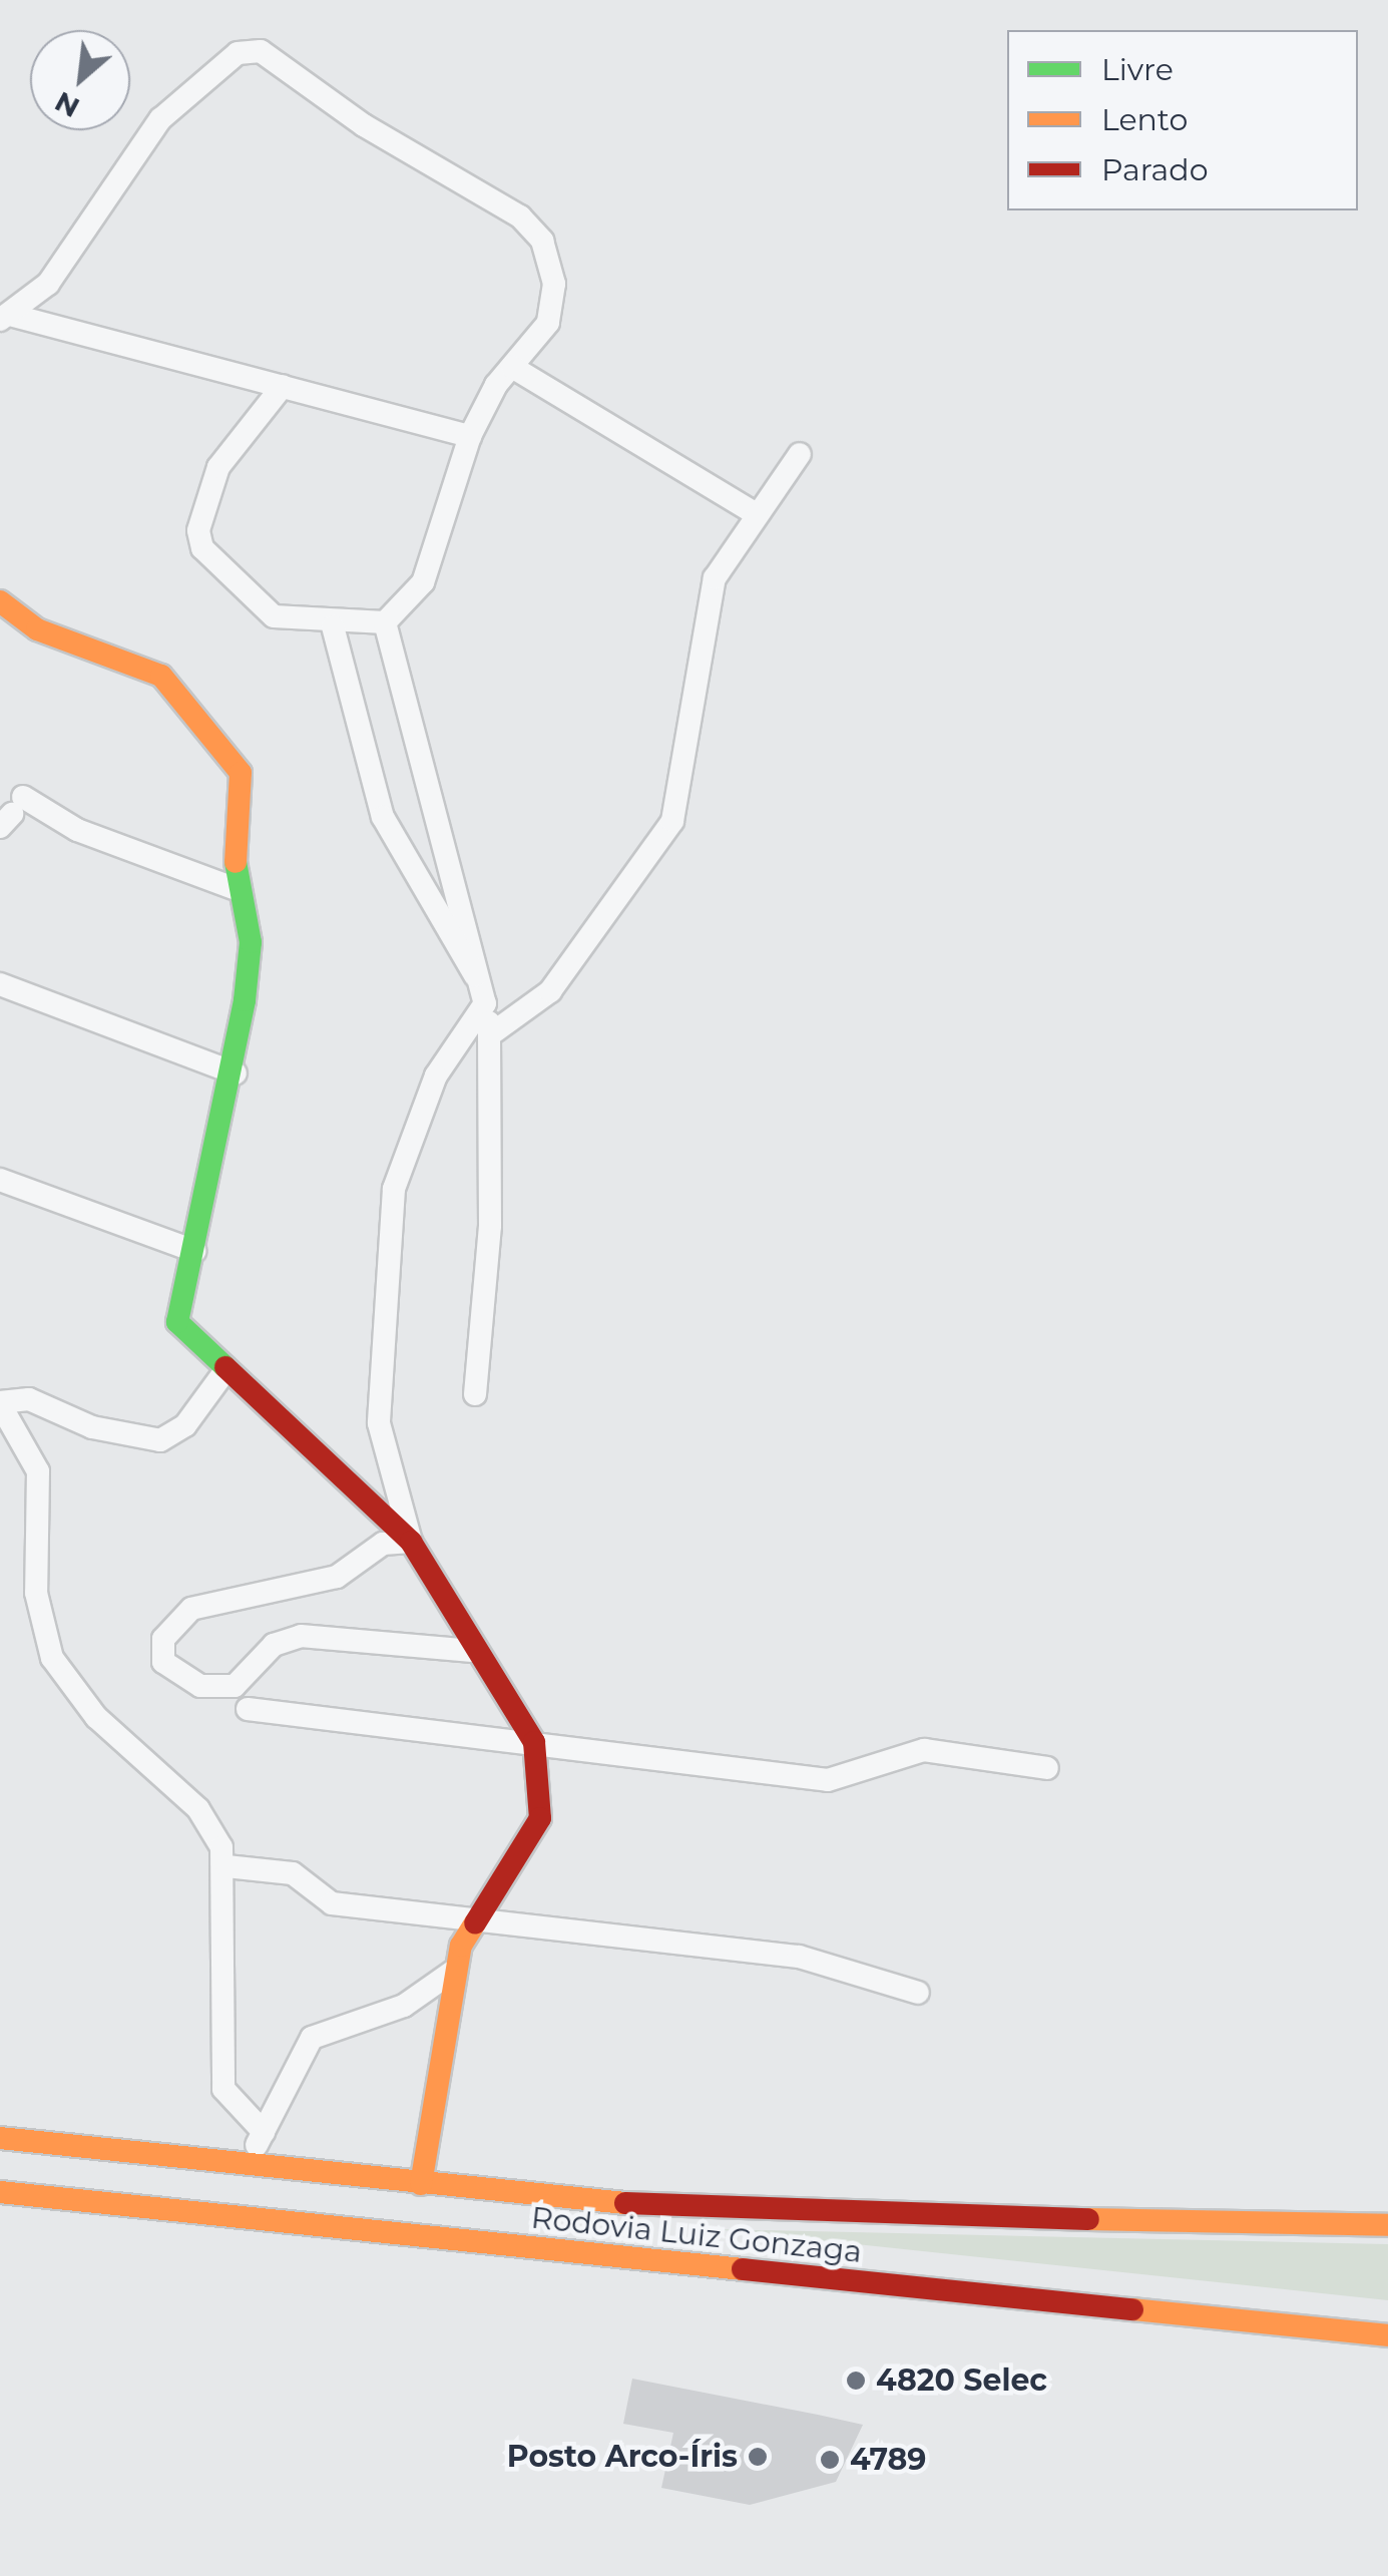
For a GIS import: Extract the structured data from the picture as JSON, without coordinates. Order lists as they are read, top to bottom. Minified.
{"streets":{"main road":["Rodovia Luiz Gonzaga"]},"places":["4820 Selec","Posto Arco-Íris","4789"],"legend":["Livre","Lento","Parado"],"north":"bottom left"}
